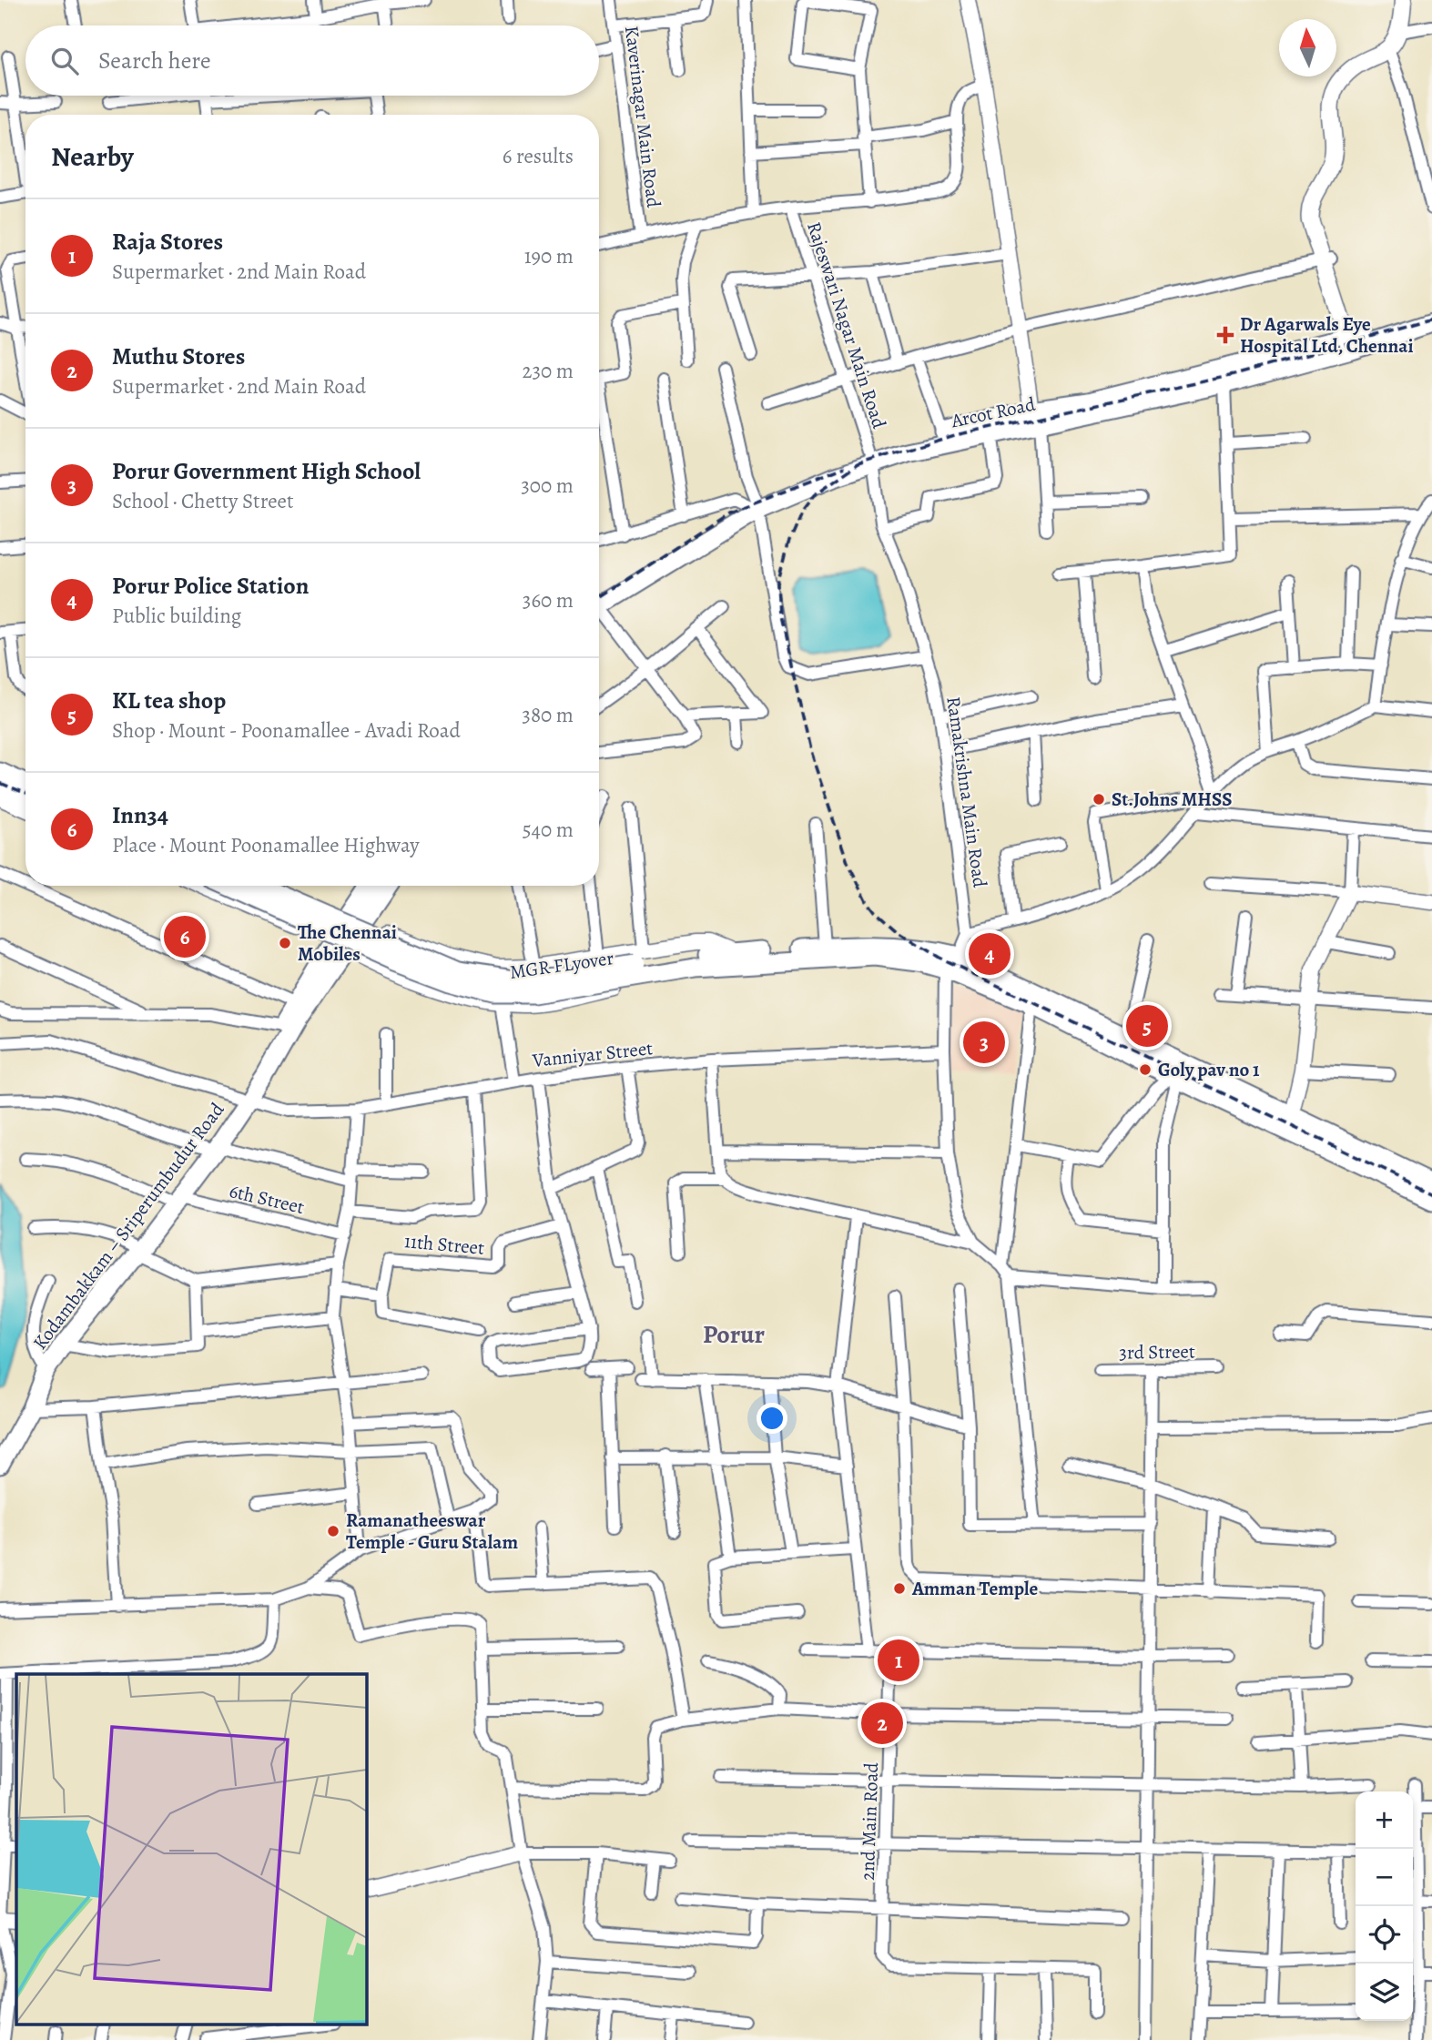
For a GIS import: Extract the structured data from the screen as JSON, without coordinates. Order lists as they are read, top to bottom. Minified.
{"streets":{"main road":["Arcot Road","MGR FLyover","Kodambakkam – Sriperumbudur Road"],"street":["Kaverinagar Main Road","Rajeswari Nagar Main Road","Ramakrishna Main Road","Vanniyar Street","6th Street","11th Street","3rd Street","2nd Main Road"]},"crossings":[["Rajeswari Nagar Main Road","Arcot Road"],["Rajeswari Nagar Main Road","Ramakrishna Main Road"],["Vanniyar Street","Kodambakkam – Sriperumbudur Road"],["6th Street","Kodambakkam – Sriperumbudur Road"]],"districts":["Porur"],"places":{"health":["Dr Agarwals Eye Hospital Ltd, Chennai"],"other":["St.Johns MHSS","The Chennai Mobiles","Goly pav no 1","Ramanatheeswar Temple - Guru Stalam","Amman Temple"]},"north":"top","page":{"search":"Search here","heading":["Nearby","6 results"],"list":[{"mark":"1","name":"Raja Stores","note":"Supermarket · 2nd Main Road","value":"190 m"},{"mark":"2","name":"Muthu Stores","note":"Supermarket · 2nd Main Road","value":"230 m"},{"mark":"3","name":"Porur Government High School","note":"School · Chetty Street","value":"300 m"},{"mark":"4","name":"Porur Police Station","note":"Public building","value":"360 m"},{"mark":"5","name":"KL tea shop","note":"Shop · Mount - Poonamallee - Avadi Road","value":"380 m"},{"mark":"6","name":"Inn34","note":"Place · Mount Poonamallee Highway","value":"540 m"}],"pins":["6","4","5","3","1","2"],"map_buttons":["+","−"]}}
